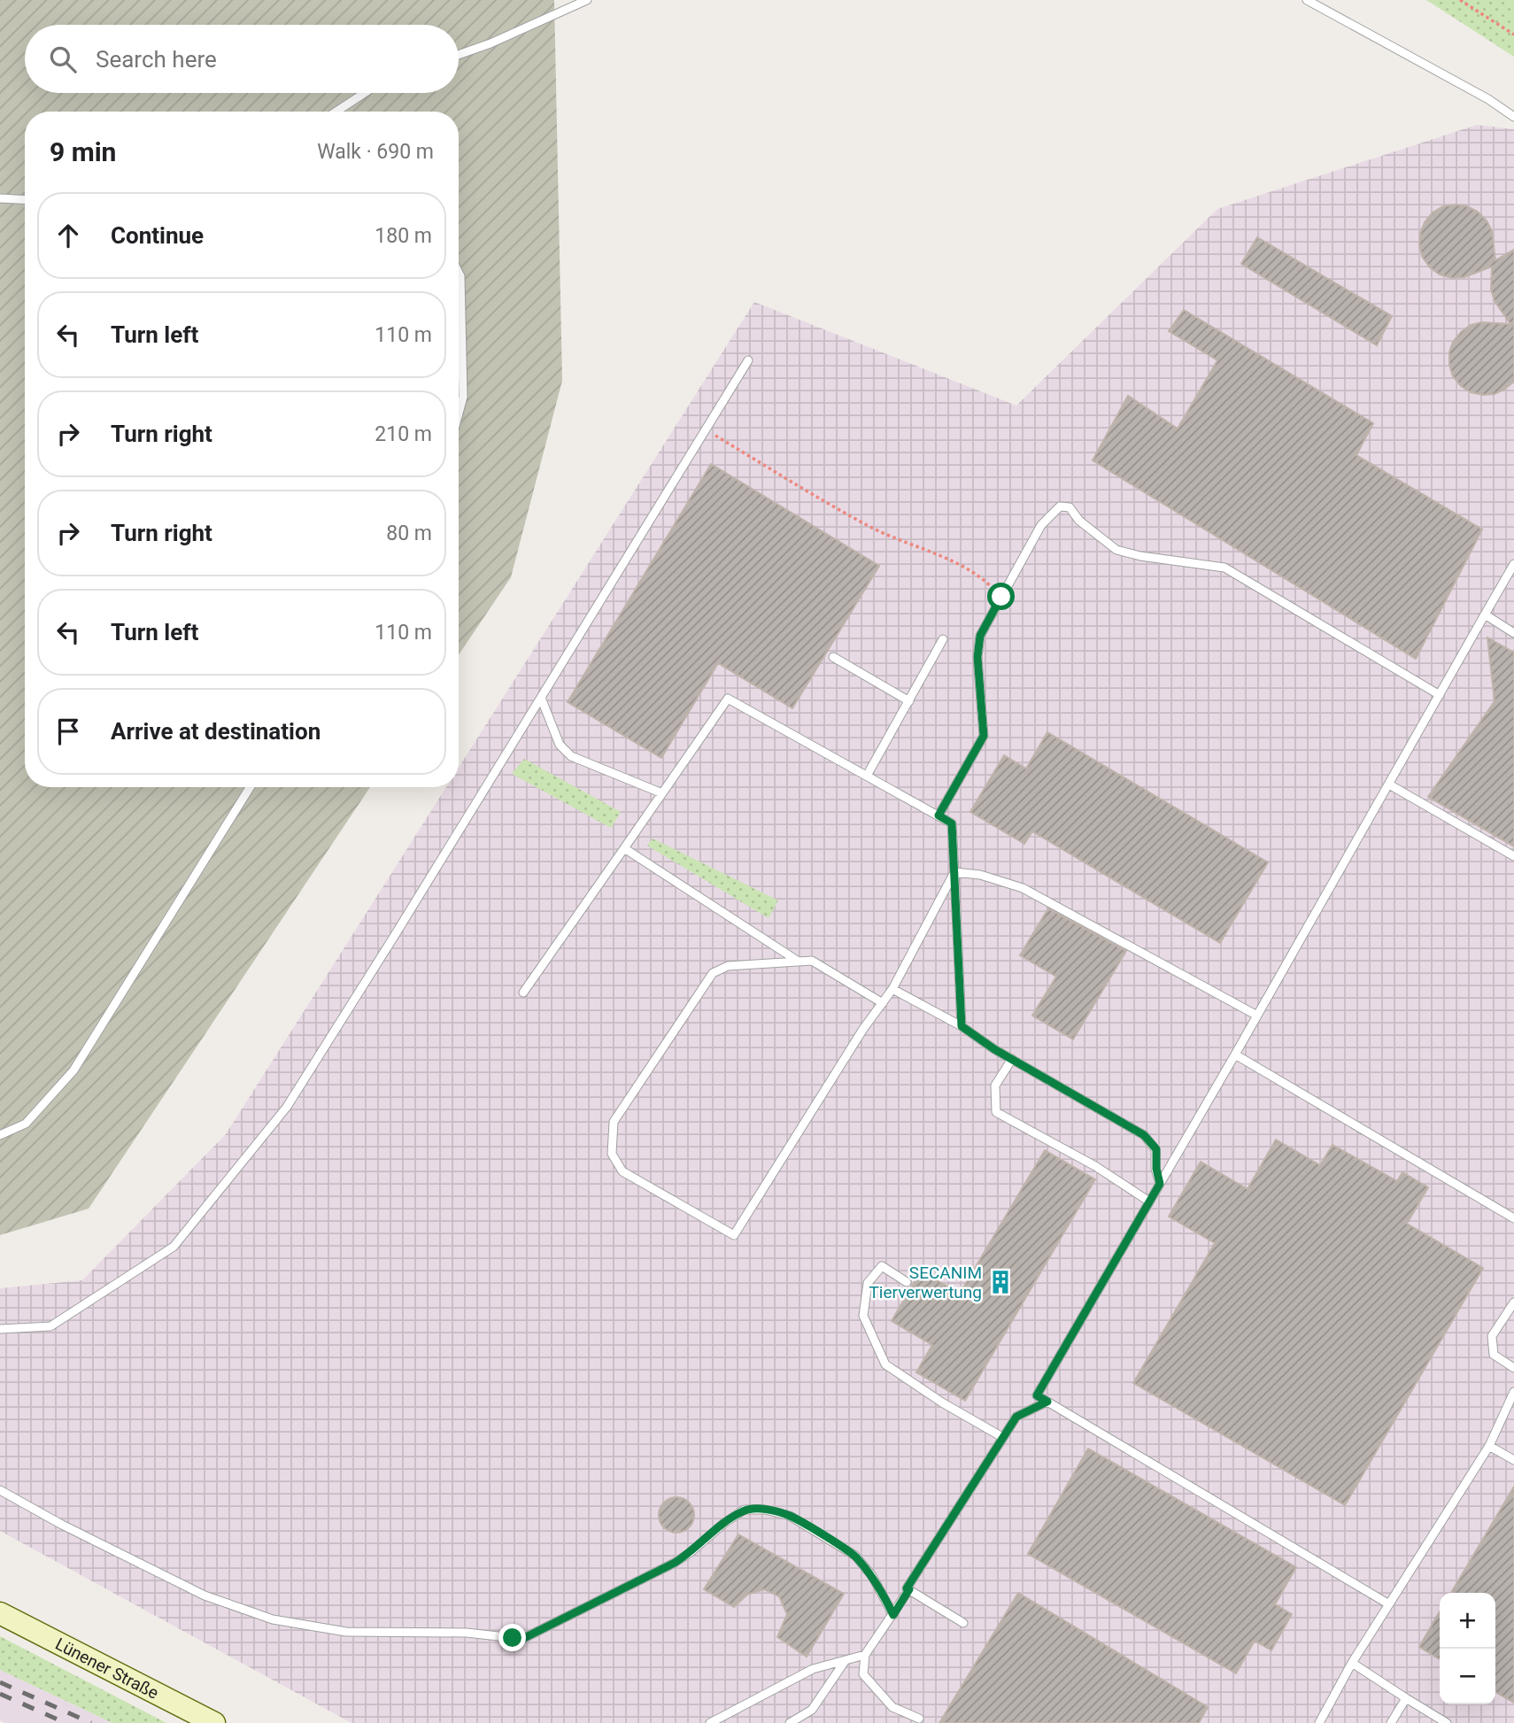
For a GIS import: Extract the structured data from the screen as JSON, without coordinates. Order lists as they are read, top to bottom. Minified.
{"streets":{"street":["Lünener Straße"]},"places":{"building":["SECANIM Tierverwertung"]},"page":{"search":"Search here","heading":["9 min","Walk · 690 m"],"list":[["Continue","180 m"],["Turn left","110 m"],["Turn right","210 m"],["Turn right","80 m"],["Turn left","110 m"],"Arrive at destination"],"map_buttons":["+","−"]}}
